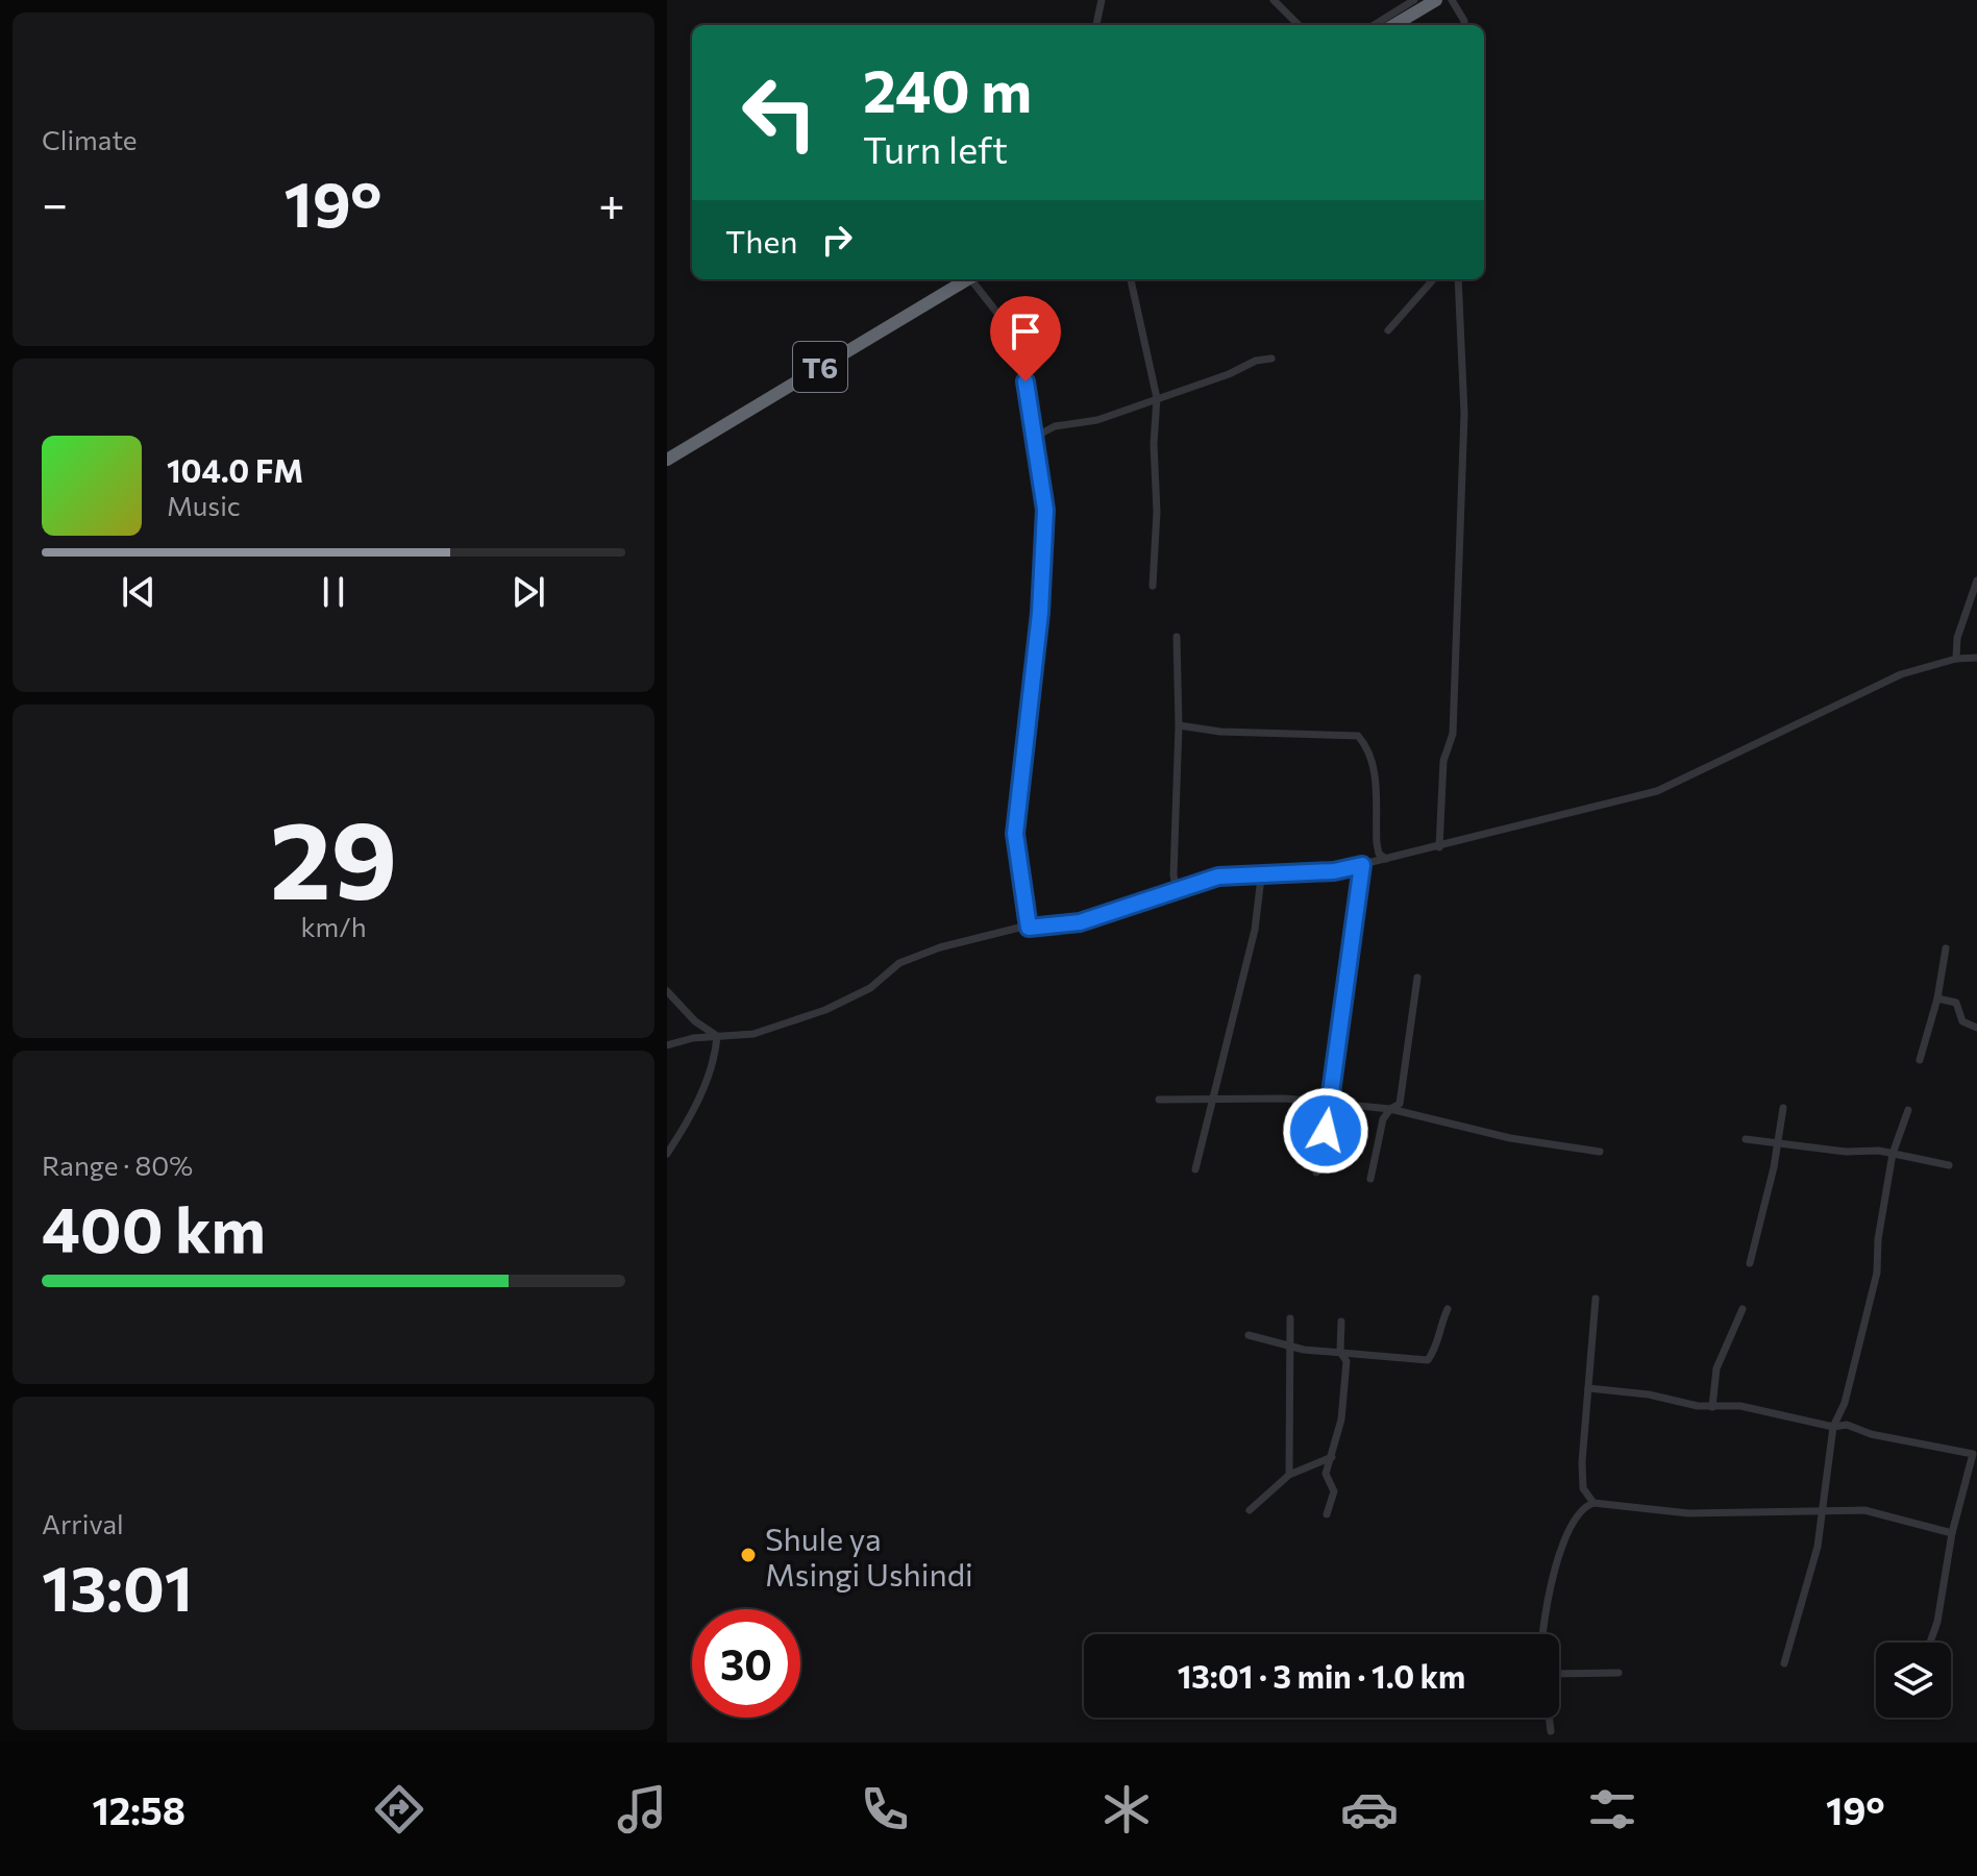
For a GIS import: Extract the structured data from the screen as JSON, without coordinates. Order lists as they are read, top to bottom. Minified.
{"streets":{"highway":["T6"]},"places":["Shule ya Msingi Ushindi"],"page":{"tile":["Climate",["29","km/h"],["Range · 80%","400 km"],["Arrival","13:01"]],"turn":["240 m","Turn left"],"heat":["−","19°","+"],"then":"Then","song":["104.0 FM","Music"],"limit":"30","trip":"13:01 · 3 min · 1.0 km","tabs":["12:58","19°"]}}
